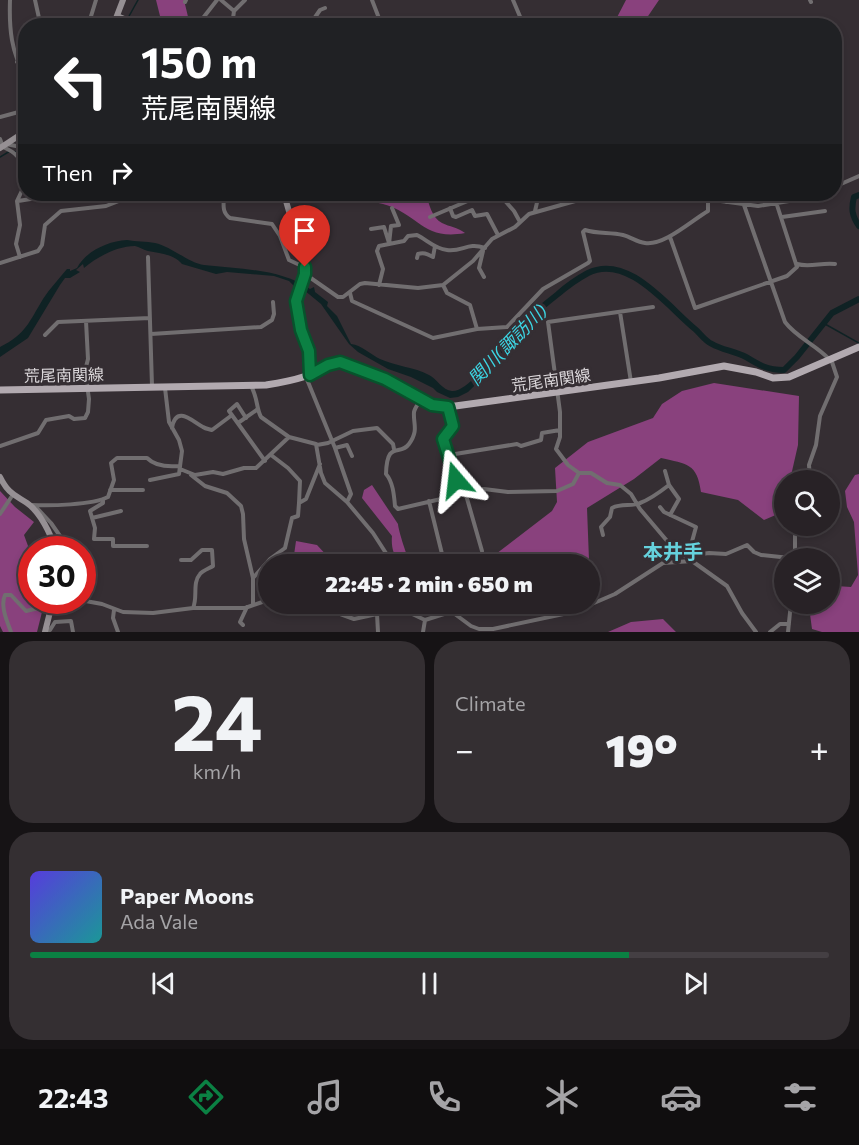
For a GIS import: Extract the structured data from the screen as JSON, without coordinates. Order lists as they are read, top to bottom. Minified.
{"streets":{"main road":["荒尾南関線"]},"districts":["本井手"],"water":["関川(諏訪川)"],"page":{"turn":["150 m","荒尾南関線"],"then":"Then","limit":"30","trip":"22:45 · 2 min · 650 m","tile":[["24","km/h"],"Climate"],"heat":["−","19°","+"],"song":["Paper Moons","Ada Vale"],"tabs":"22:43"}}
